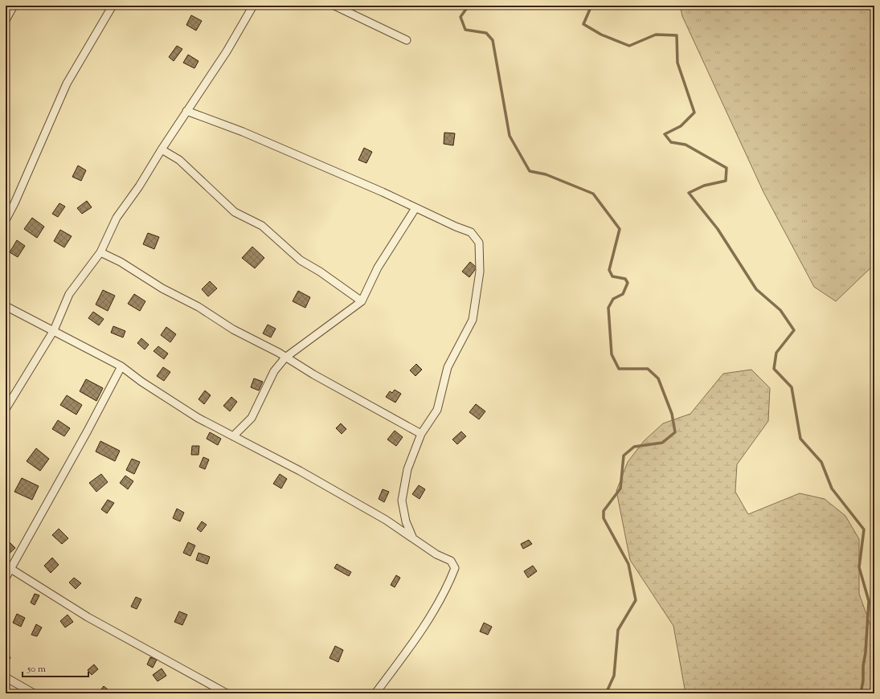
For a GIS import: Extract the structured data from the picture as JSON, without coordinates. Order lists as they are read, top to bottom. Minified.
{"scale_bar":"50 m"}
